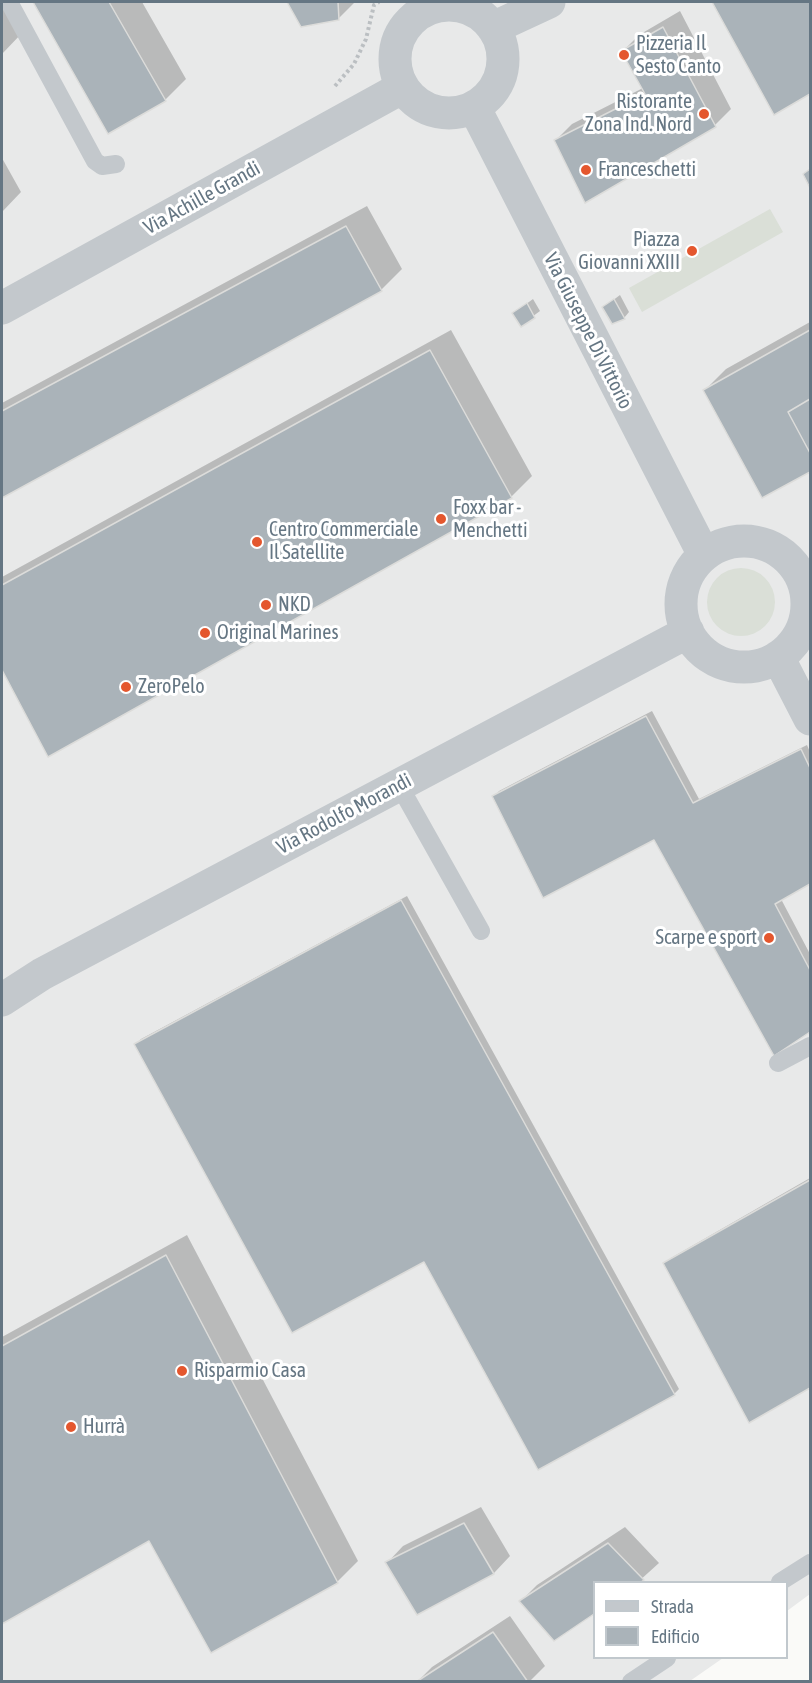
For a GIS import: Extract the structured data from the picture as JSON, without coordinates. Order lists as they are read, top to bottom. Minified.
{"streets":{"street":["Via Achille Grandi","Via Giuseppe Di Vittorio","Via Rodolfo Morandi"]},"crossings":[["Via Achille Grandi","Via Giuseppe Di Vittorio"],["Via Giuseppe Di Vittorio","Via Rodolfo Morandi"]],"places":["Pizzeria Il Sesto Canto","Ristorante Zona Ind. Nord","Franceschetti","Piazza Giovanni XXIII","Foxx bar - Menchetti","Centro Commerciale Il Satellite","NKD","Original Marines","ZeroPelo","Scarpe e sport","Risparmio Casa","Hurrà"],"legend":["Strada","Edificio"]}
